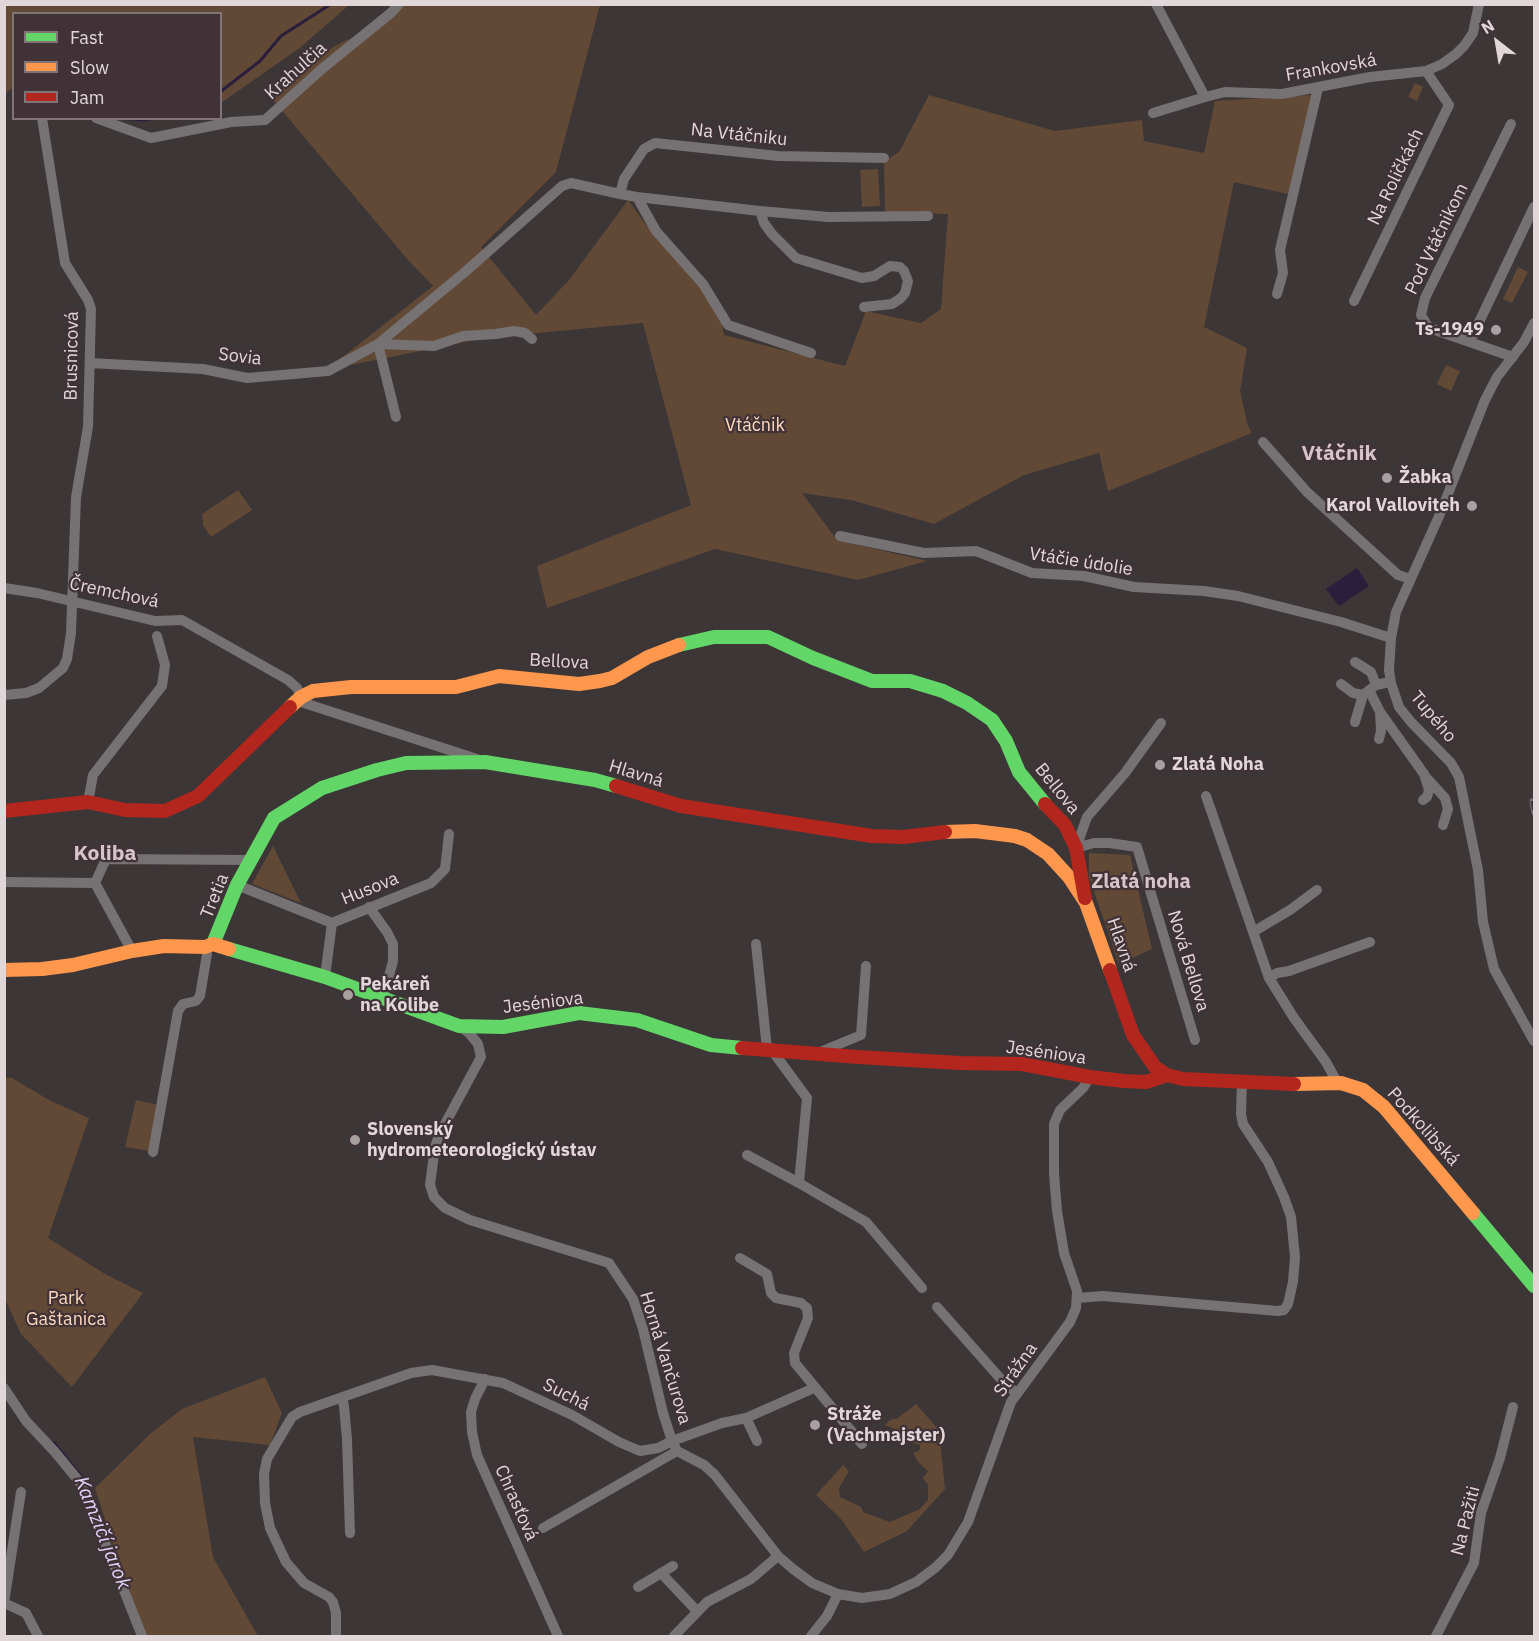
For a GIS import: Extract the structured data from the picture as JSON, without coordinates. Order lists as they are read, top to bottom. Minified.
{"streets":{"street":["Frankovská","Krahulčia","Na Vtáčniku","Na Roličkách","Pod Vtáčnikom","Brusnicová","Sovia","Vtáčie údolie","Čremchová","Bellova","Tupého","Hlavná","Husova","Tretia","Nová Bellova","Jeséniova","Podkolibská","Horná Vančurova","Strážna","Suchá","Chrasťová","Na Pažiti"]},"crossings":[["Frankovská","Na Roličkách"],["Na Vtáčniku","Sovia"],["Pod Vtáčnikom","Tupého"],["Brusnicová","Sovia"],["Brusnicová","Čremchová"],["Vtáčie údolie","Tupého"],["Čremchová","Bellova"],["Čremchová","Hlavná"],["Bellova","Hlavná"],["Bellova","Nová Bellova"],["Hlavná","Tretia"],["Hlavná","Jeséniova"],["Hlavná","Podkolibská"],["Husova","Tretia"],["Tretia","Jeséniova"],["Jeséniova","Podkolibská"],["Jeséniova","Horná Vančurova"],["Horná Vančurova","Strážna"],["Horná Vančurova","Suchá"],["Suchá","Chrasťová"]],"districts":["Vtáčnik","Koliba","Zlatá noha"],"water":["Kamzičí jarok"],"parks":["Vtáčnik","Park Gaštanica"],"places":["Ts-1949","Žabka","Karol Valloviteh","Zlatá Noha","Pekáreň na Kolibe","Slovenský hydrometeorologický ústav","Stráže (Vachmajster)"],"legend":["Fast","Slow","Jam"],"north":"top left"}
